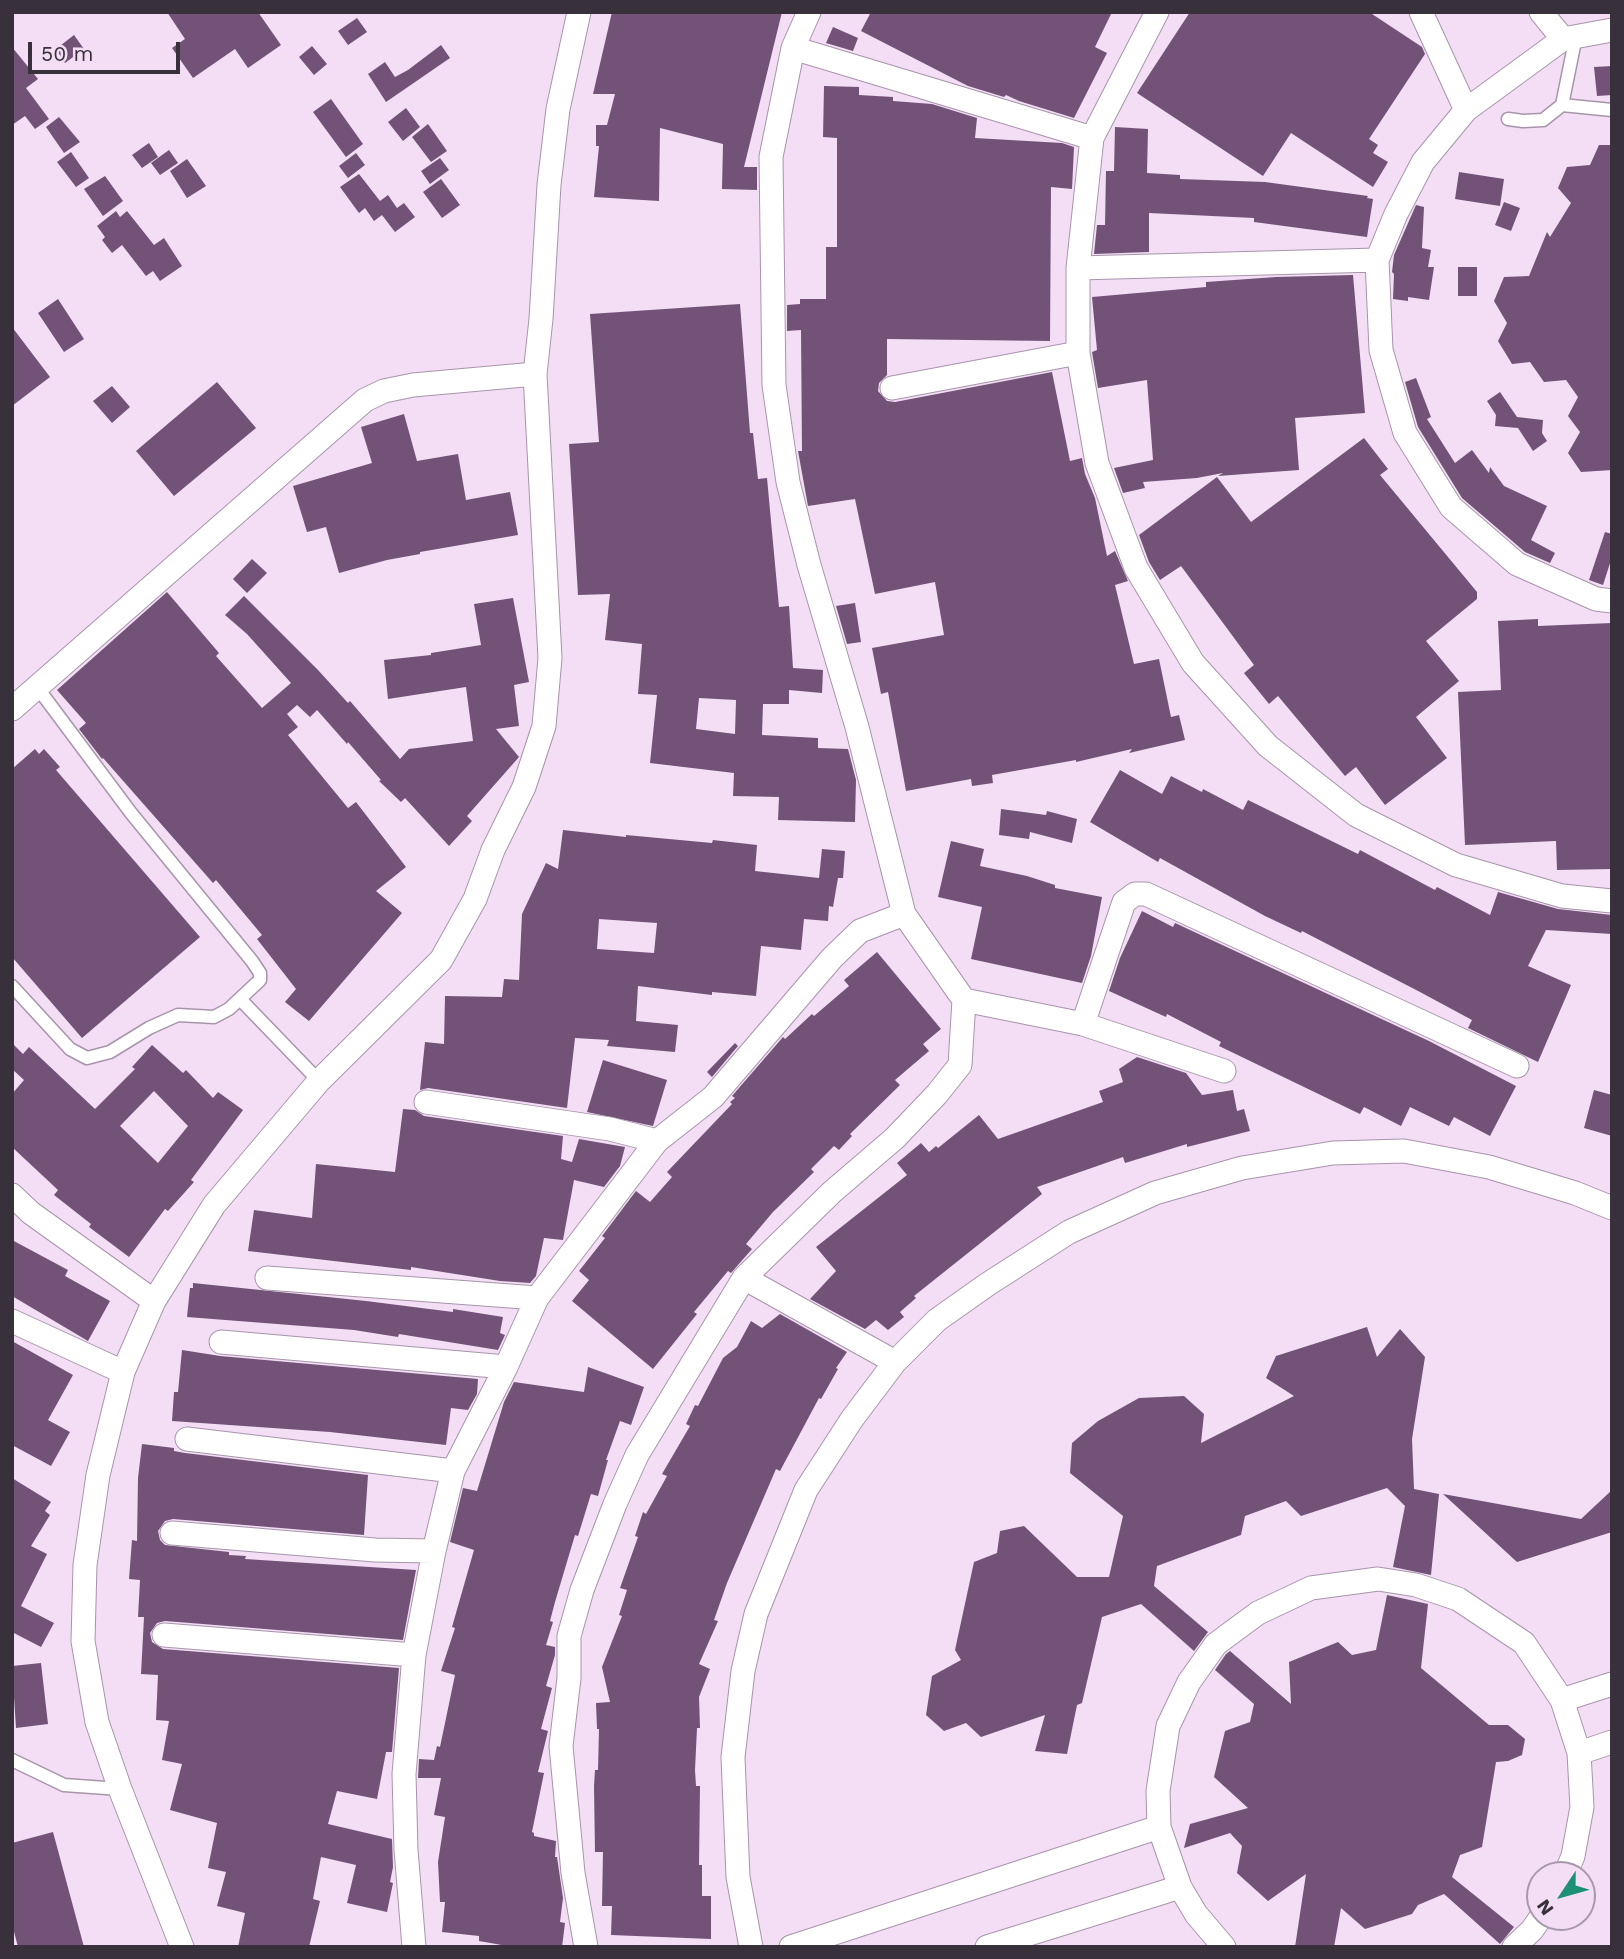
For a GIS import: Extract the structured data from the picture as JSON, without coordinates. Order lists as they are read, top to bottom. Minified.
{"scale_bar":"50 m","north":"bottom left"}
